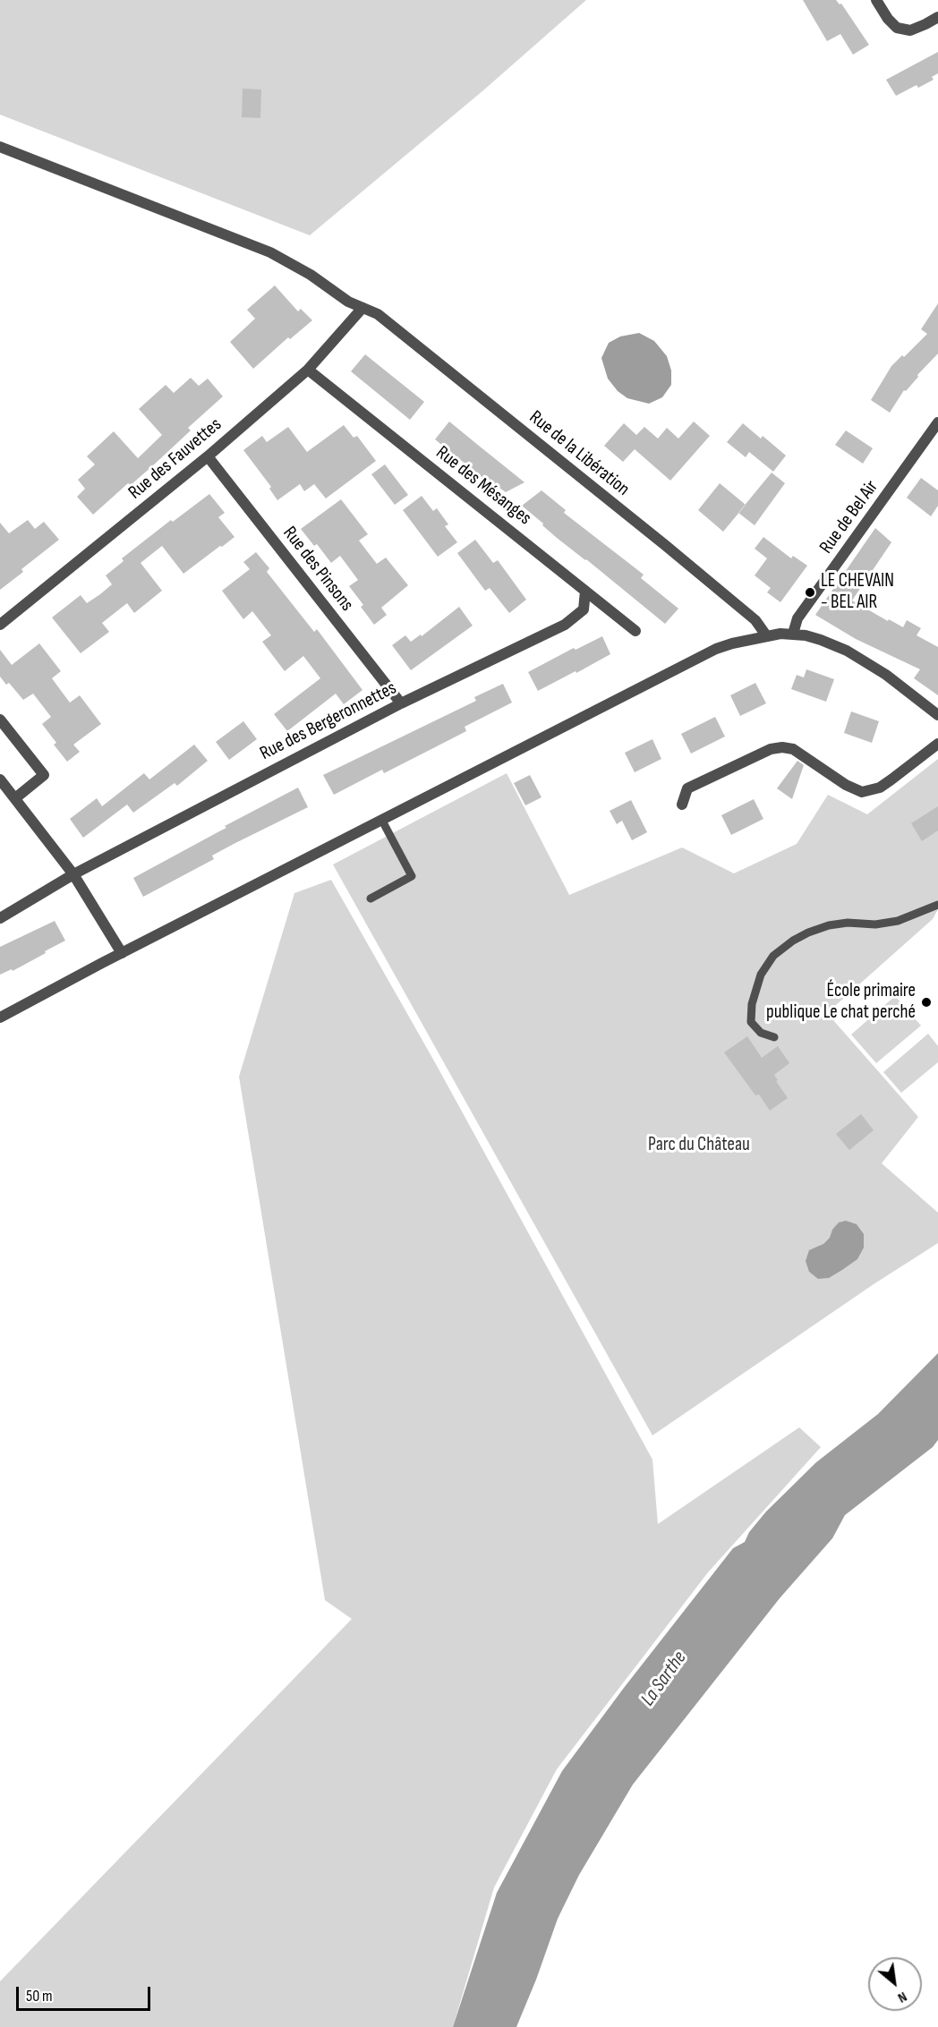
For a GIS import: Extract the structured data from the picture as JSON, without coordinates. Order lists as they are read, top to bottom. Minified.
{"streets":{"street":["Rue de la Libération","Rue des Fauvettes","Rue des Mésanges","Rue de Bel Air","Rue des Pinsons","Rue des Bergeronnettes"]},"crossings":[["Rue de la Libération","Rue des Fauvettes"],["Rue des Fauvettes","Rue des Mésanges"],["Rue des Fauvettes","Rue des Pinsons"],["Rue des Mésanges","Rue des Bergeronnettes"],["Rue des Pinsons","Rue des Bergeronnettes"]],"water":["La Sarthe"],"parks":["Parc du Château"],"places":["LE CHEVAIN - BEL AIR","École primaire publique Le chat perché"],"scale_bar":"50 m","north":"bottom right"}
